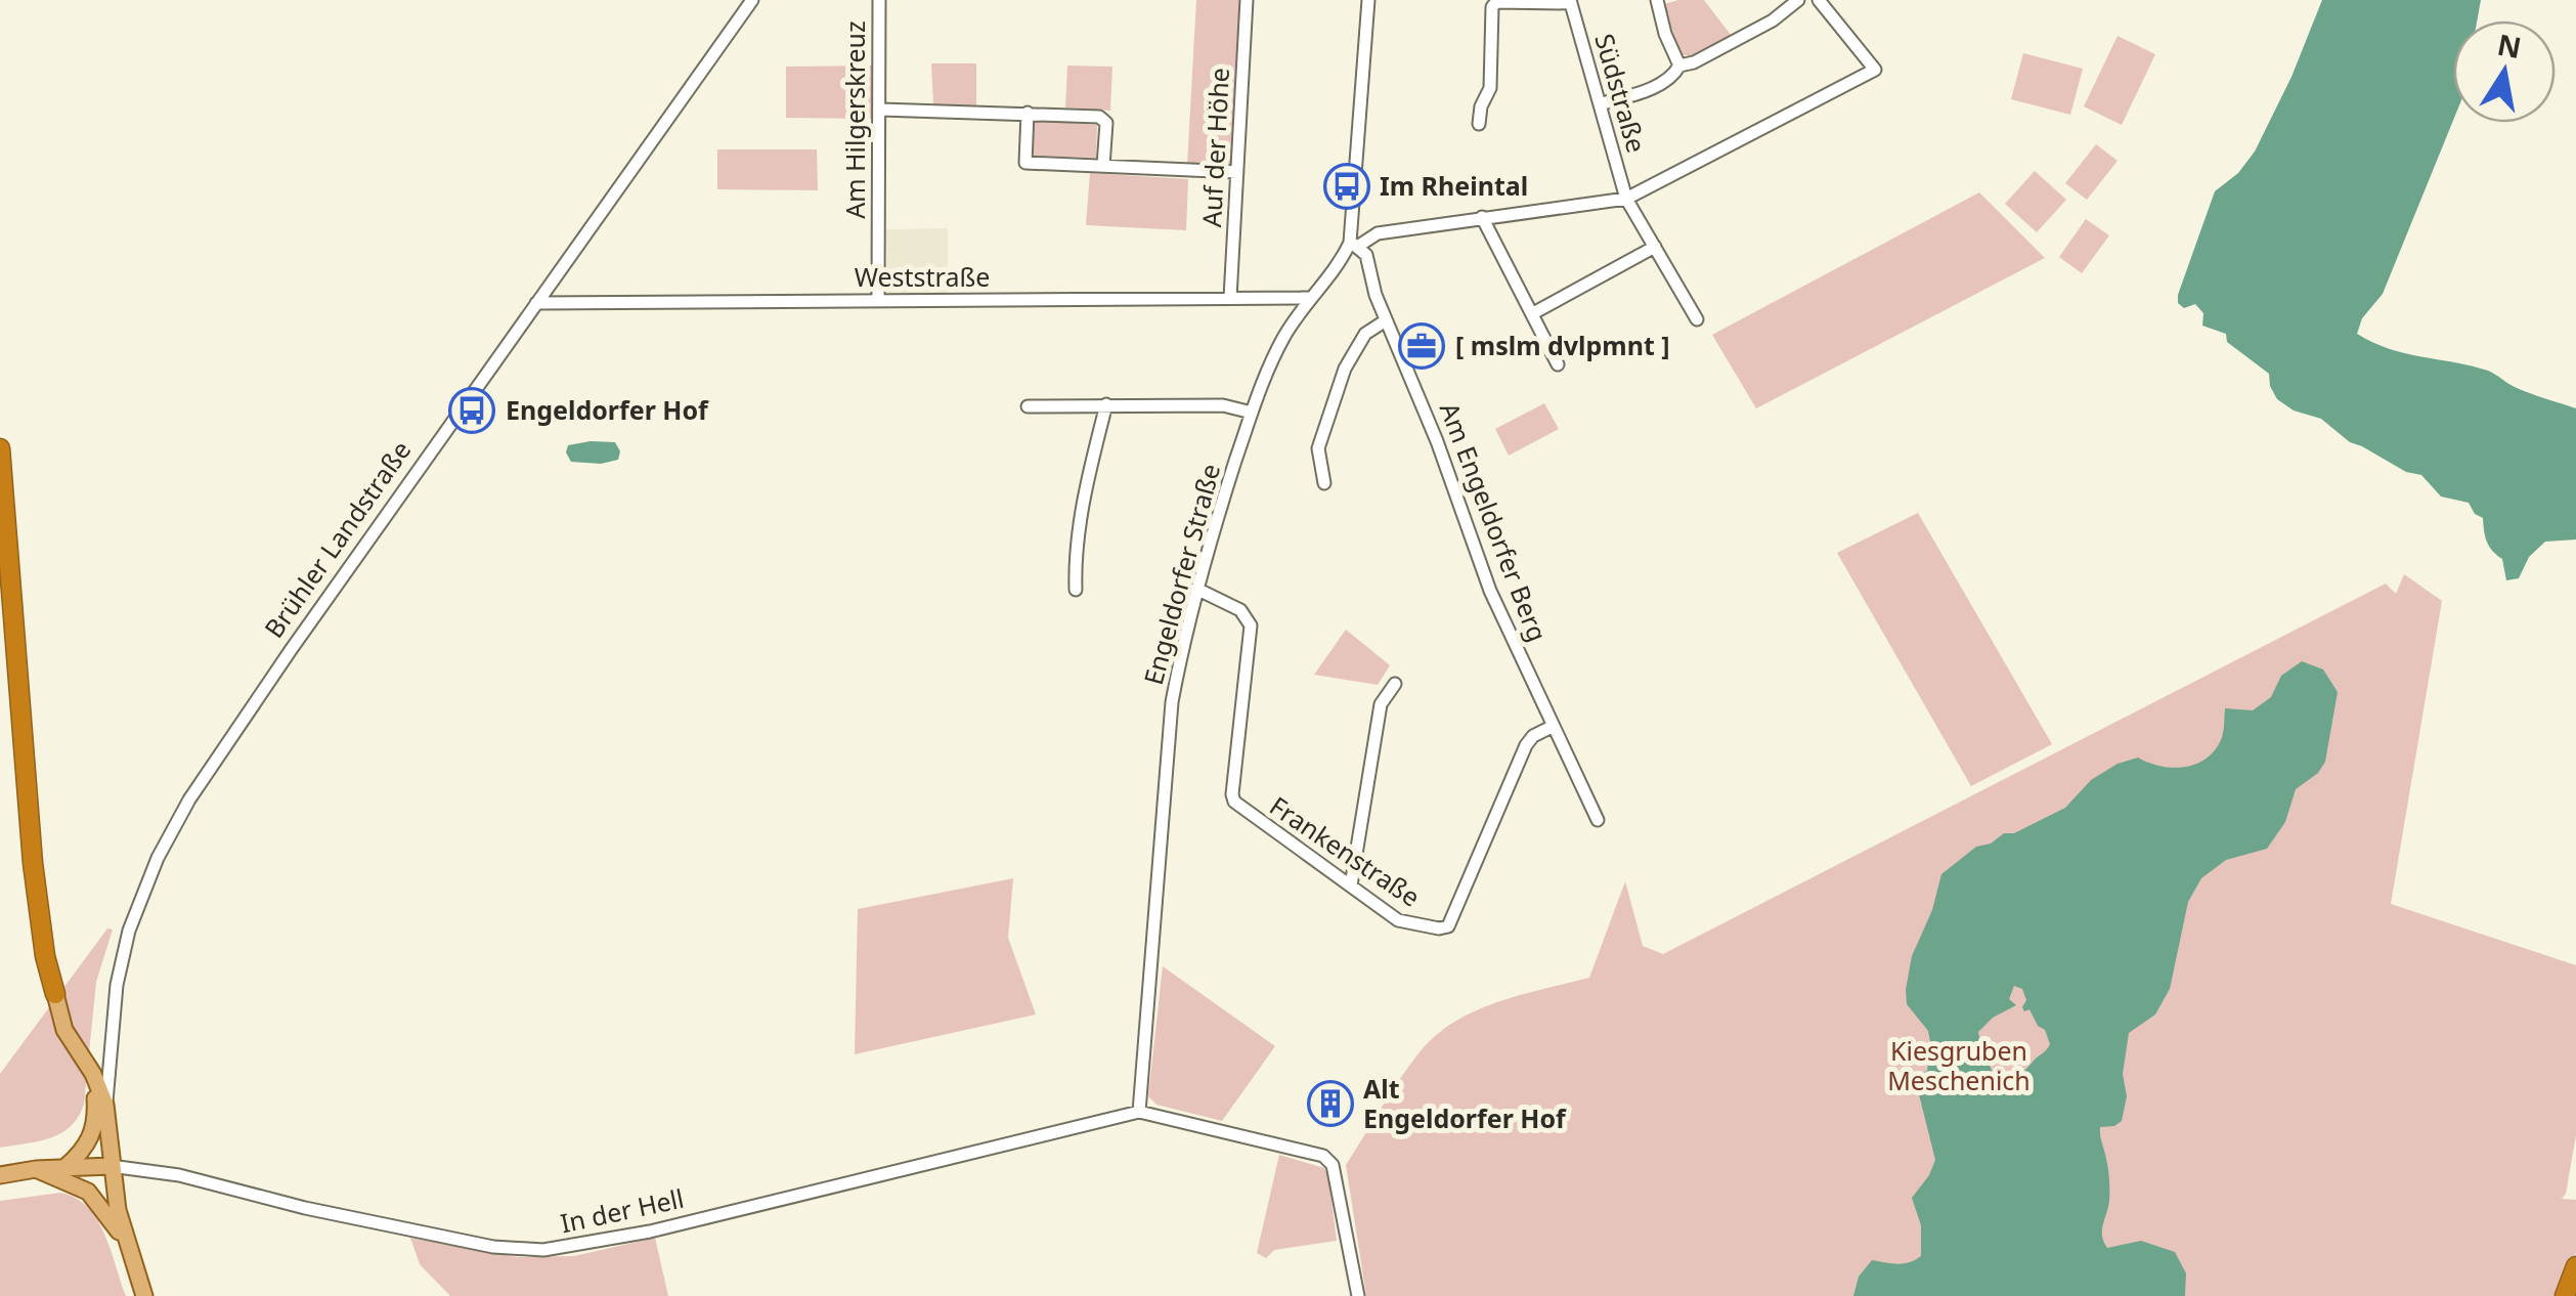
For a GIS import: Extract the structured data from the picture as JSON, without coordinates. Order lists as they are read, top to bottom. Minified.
{"streets":{"main road":["Brühler Landstraße"],"street":["Südstraße","Am Hilgerskreuz","Auf der Höhe","Weststraße","Am Engeldorfer Berg","Engeldorfer Straße","Frankenstraße","In der Hell"]},"crossings":[["Am Hilgerskreuz","Weststraße"],["Auf der Höhe","Weststraße"],["Weststraße","Brühler Landstraße"],["Weststraße","Engeldorfer Straße"],["Am Engeldorfer Berg","Engeldorfer Straße"],["Am Engeldorfer Berg","Frankenstraße"],["Brühler Landstraße","In der Hell"],["Engeldorfer Straße","Frankenstraße"],["Engeldorfer Straße","In der Hell"]],"parks":["Kiesgruben Meschenich"],"places":{"bus stop":["Im Rheintal","Engeldorfer Hof"],"office":["[ mslm dvlpmnt ]"],"building":["Alt Engeldorfer Hof"]},"north":"top"}
